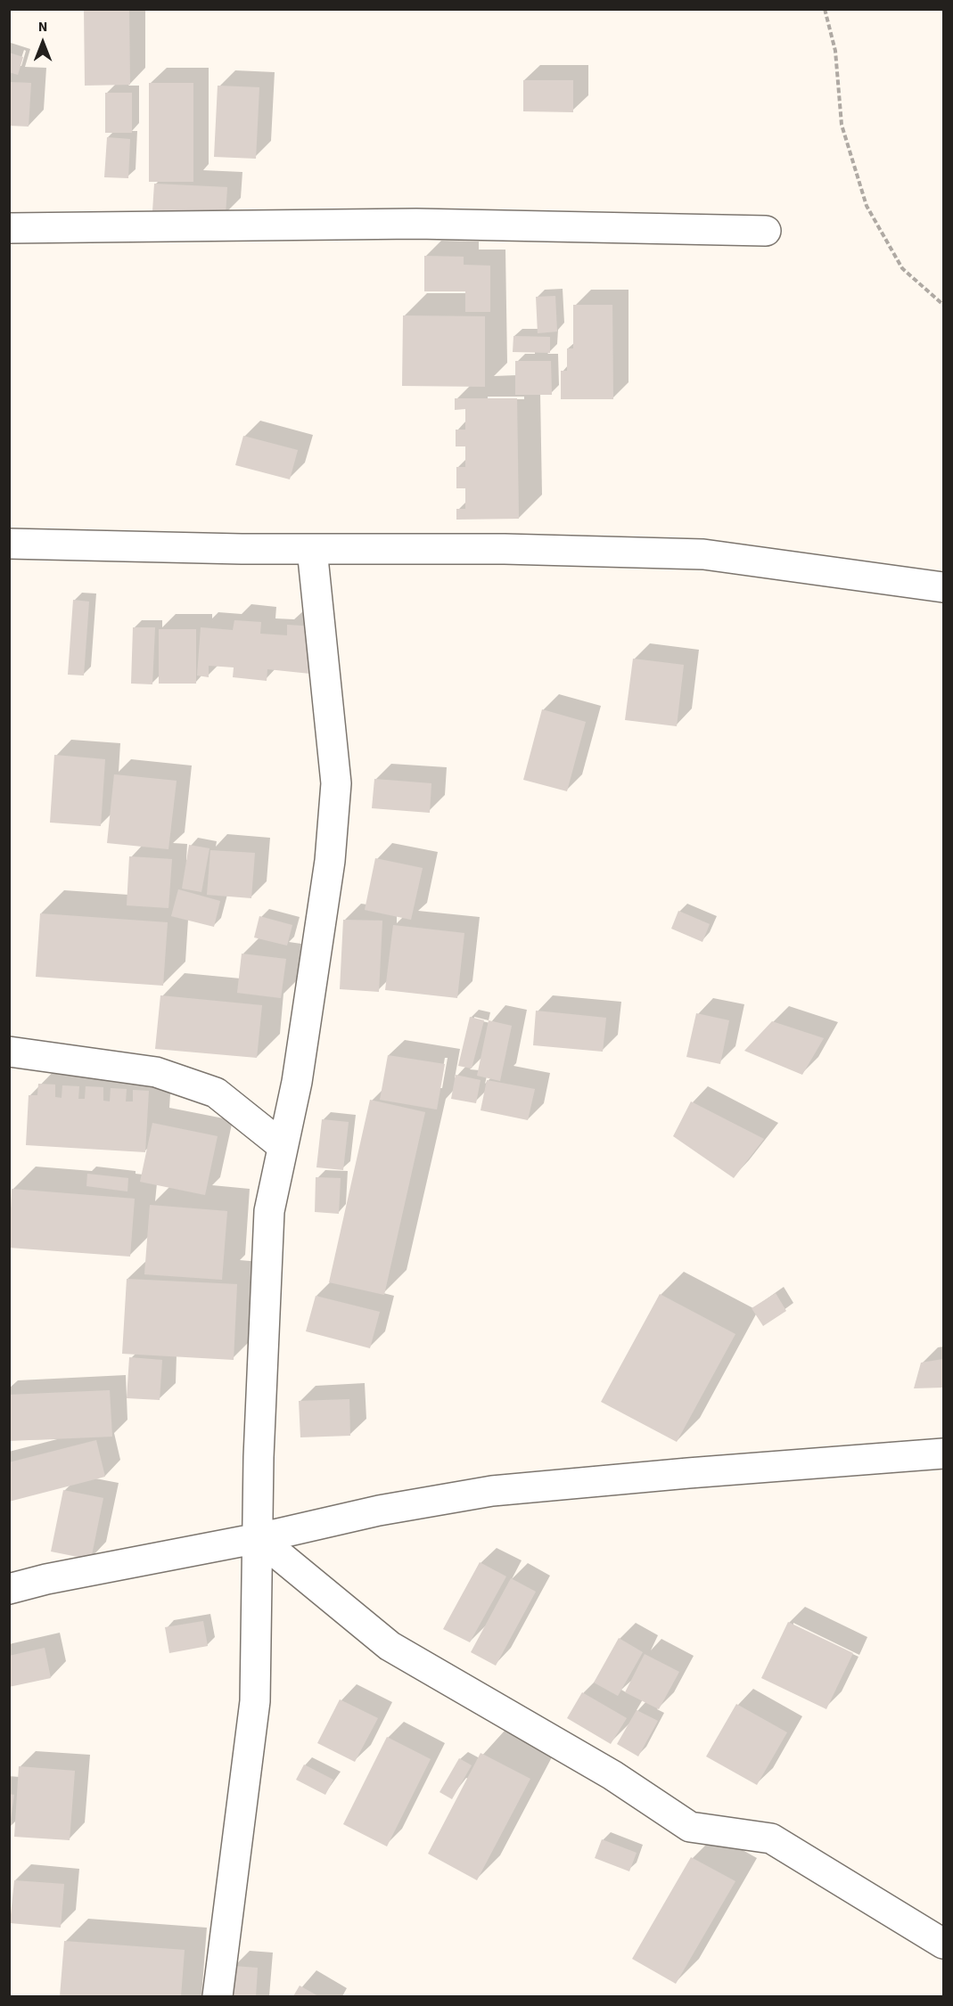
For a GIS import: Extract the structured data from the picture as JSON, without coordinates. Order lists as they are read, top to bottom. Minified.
{"north":"top"}
